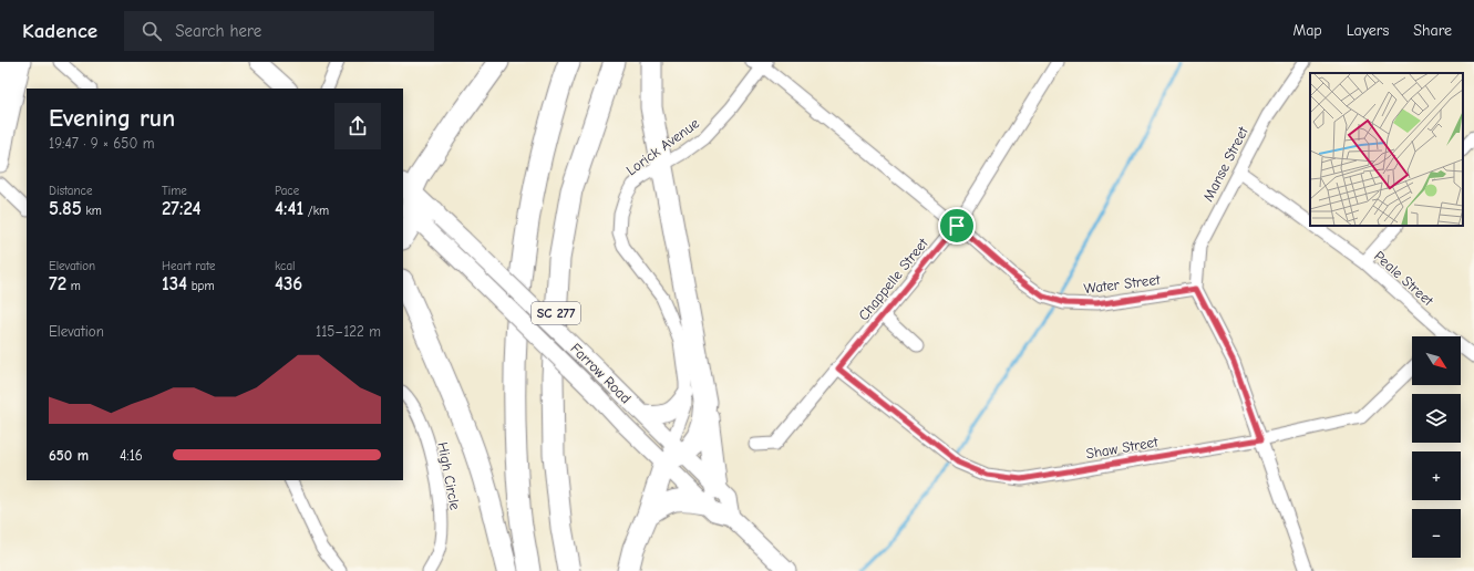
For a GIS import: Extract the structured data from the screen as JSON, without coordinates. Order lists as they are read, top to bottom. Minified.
{"streets":{"highway":["SC 277"],"main road":["Farrow Road"],"street":["Lorick Avenue","Manse Street","Peale Street","Chappelle Street","Water Street","Shaw Street","High Circle"]},"crossings":[["Lorick Avenue","Water Street"],["Lorick Avenue","Farrow Road"],["Manse Street","Peale Street"],["Manse Street","Water Street"],["Chappelle Street","Water Street"],["Chappelle Street","Shaw Street"]],"north":"bottom right","page":{"header":"Kadence","search":"Search here","nav":["Map","Layers","Share"],"heading":["Evening run","19:47 · 9 × 650 m"],"stats":[["Distance","5.85 km"],["Time","27:24"],["Pace","4:41 /km"],["Elevation","72 m"],["Heart rate","134 bpm"],["kcal","436"]],"chart":["Elevation","115–122 m"],"map_buttons":["+","−"],"list":[{"name":"650 m","note":"4:16"}]}}
